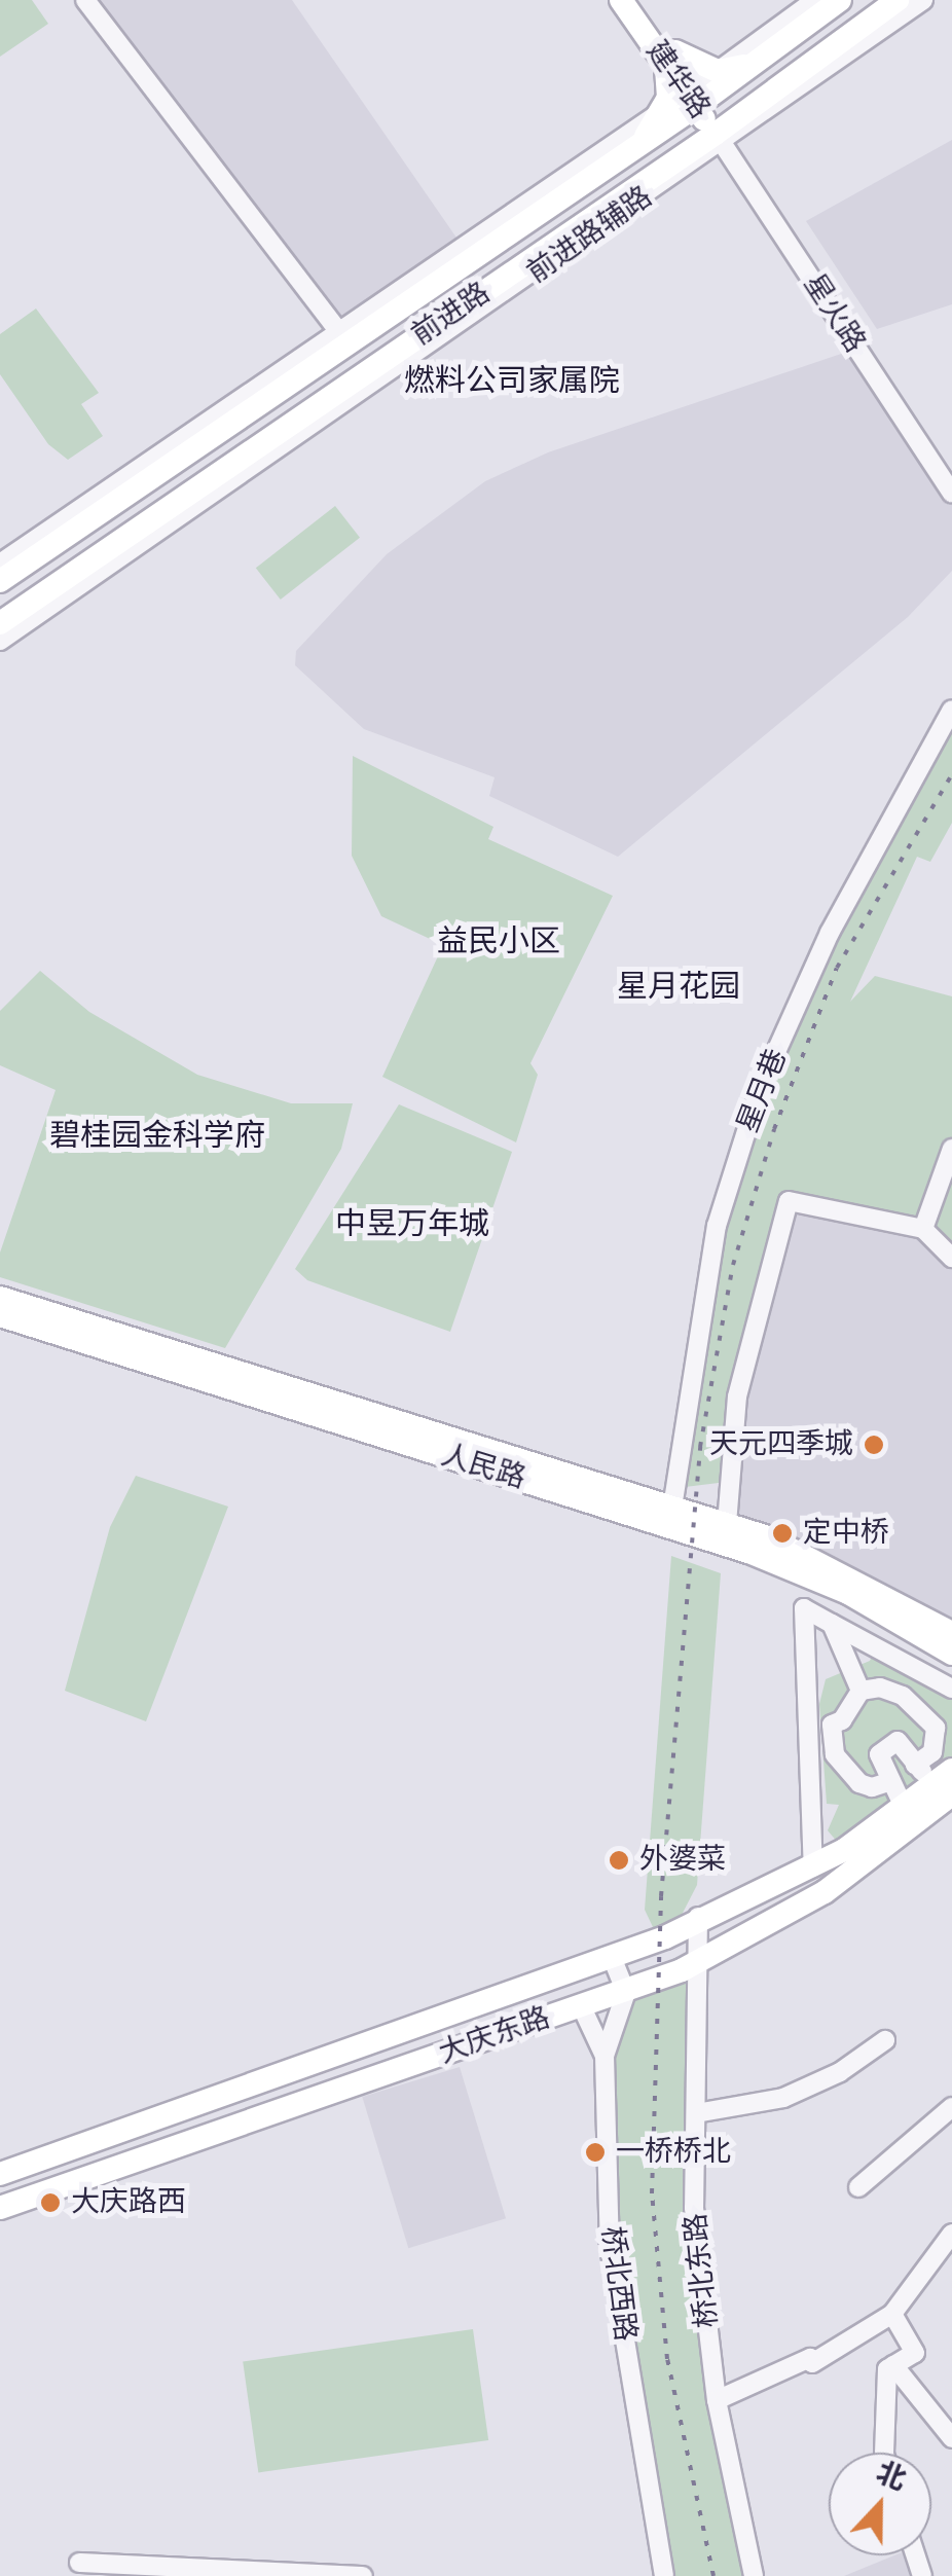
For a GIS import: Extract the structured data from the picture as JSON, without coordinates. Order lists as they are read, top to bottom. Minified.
{"streets":{"main road":["建华路","前进路","人民路","大庆东路"],"street":["前进路辅路","星火路","星月巷","桥北东路","桥北西路"]},"crossings":[["建华路","前进路辅路"],["建华路","星火路"],["建华路","前进路"],["前进路辅路","星火路"],["前进路辅路","前进路"],["星火路","前进路"],["星月巷","人民路"],["大庆东路","桥北东路"],["大庆东路","桥北西路"]],"districts":["燃料公司家属院","益民小区","星月花园","碧桂园金科学府","中昱万年城"],"places":["天元四季城","定中桥","外婆菜","一桥桥北","大庆路西"],"north":"top"}
